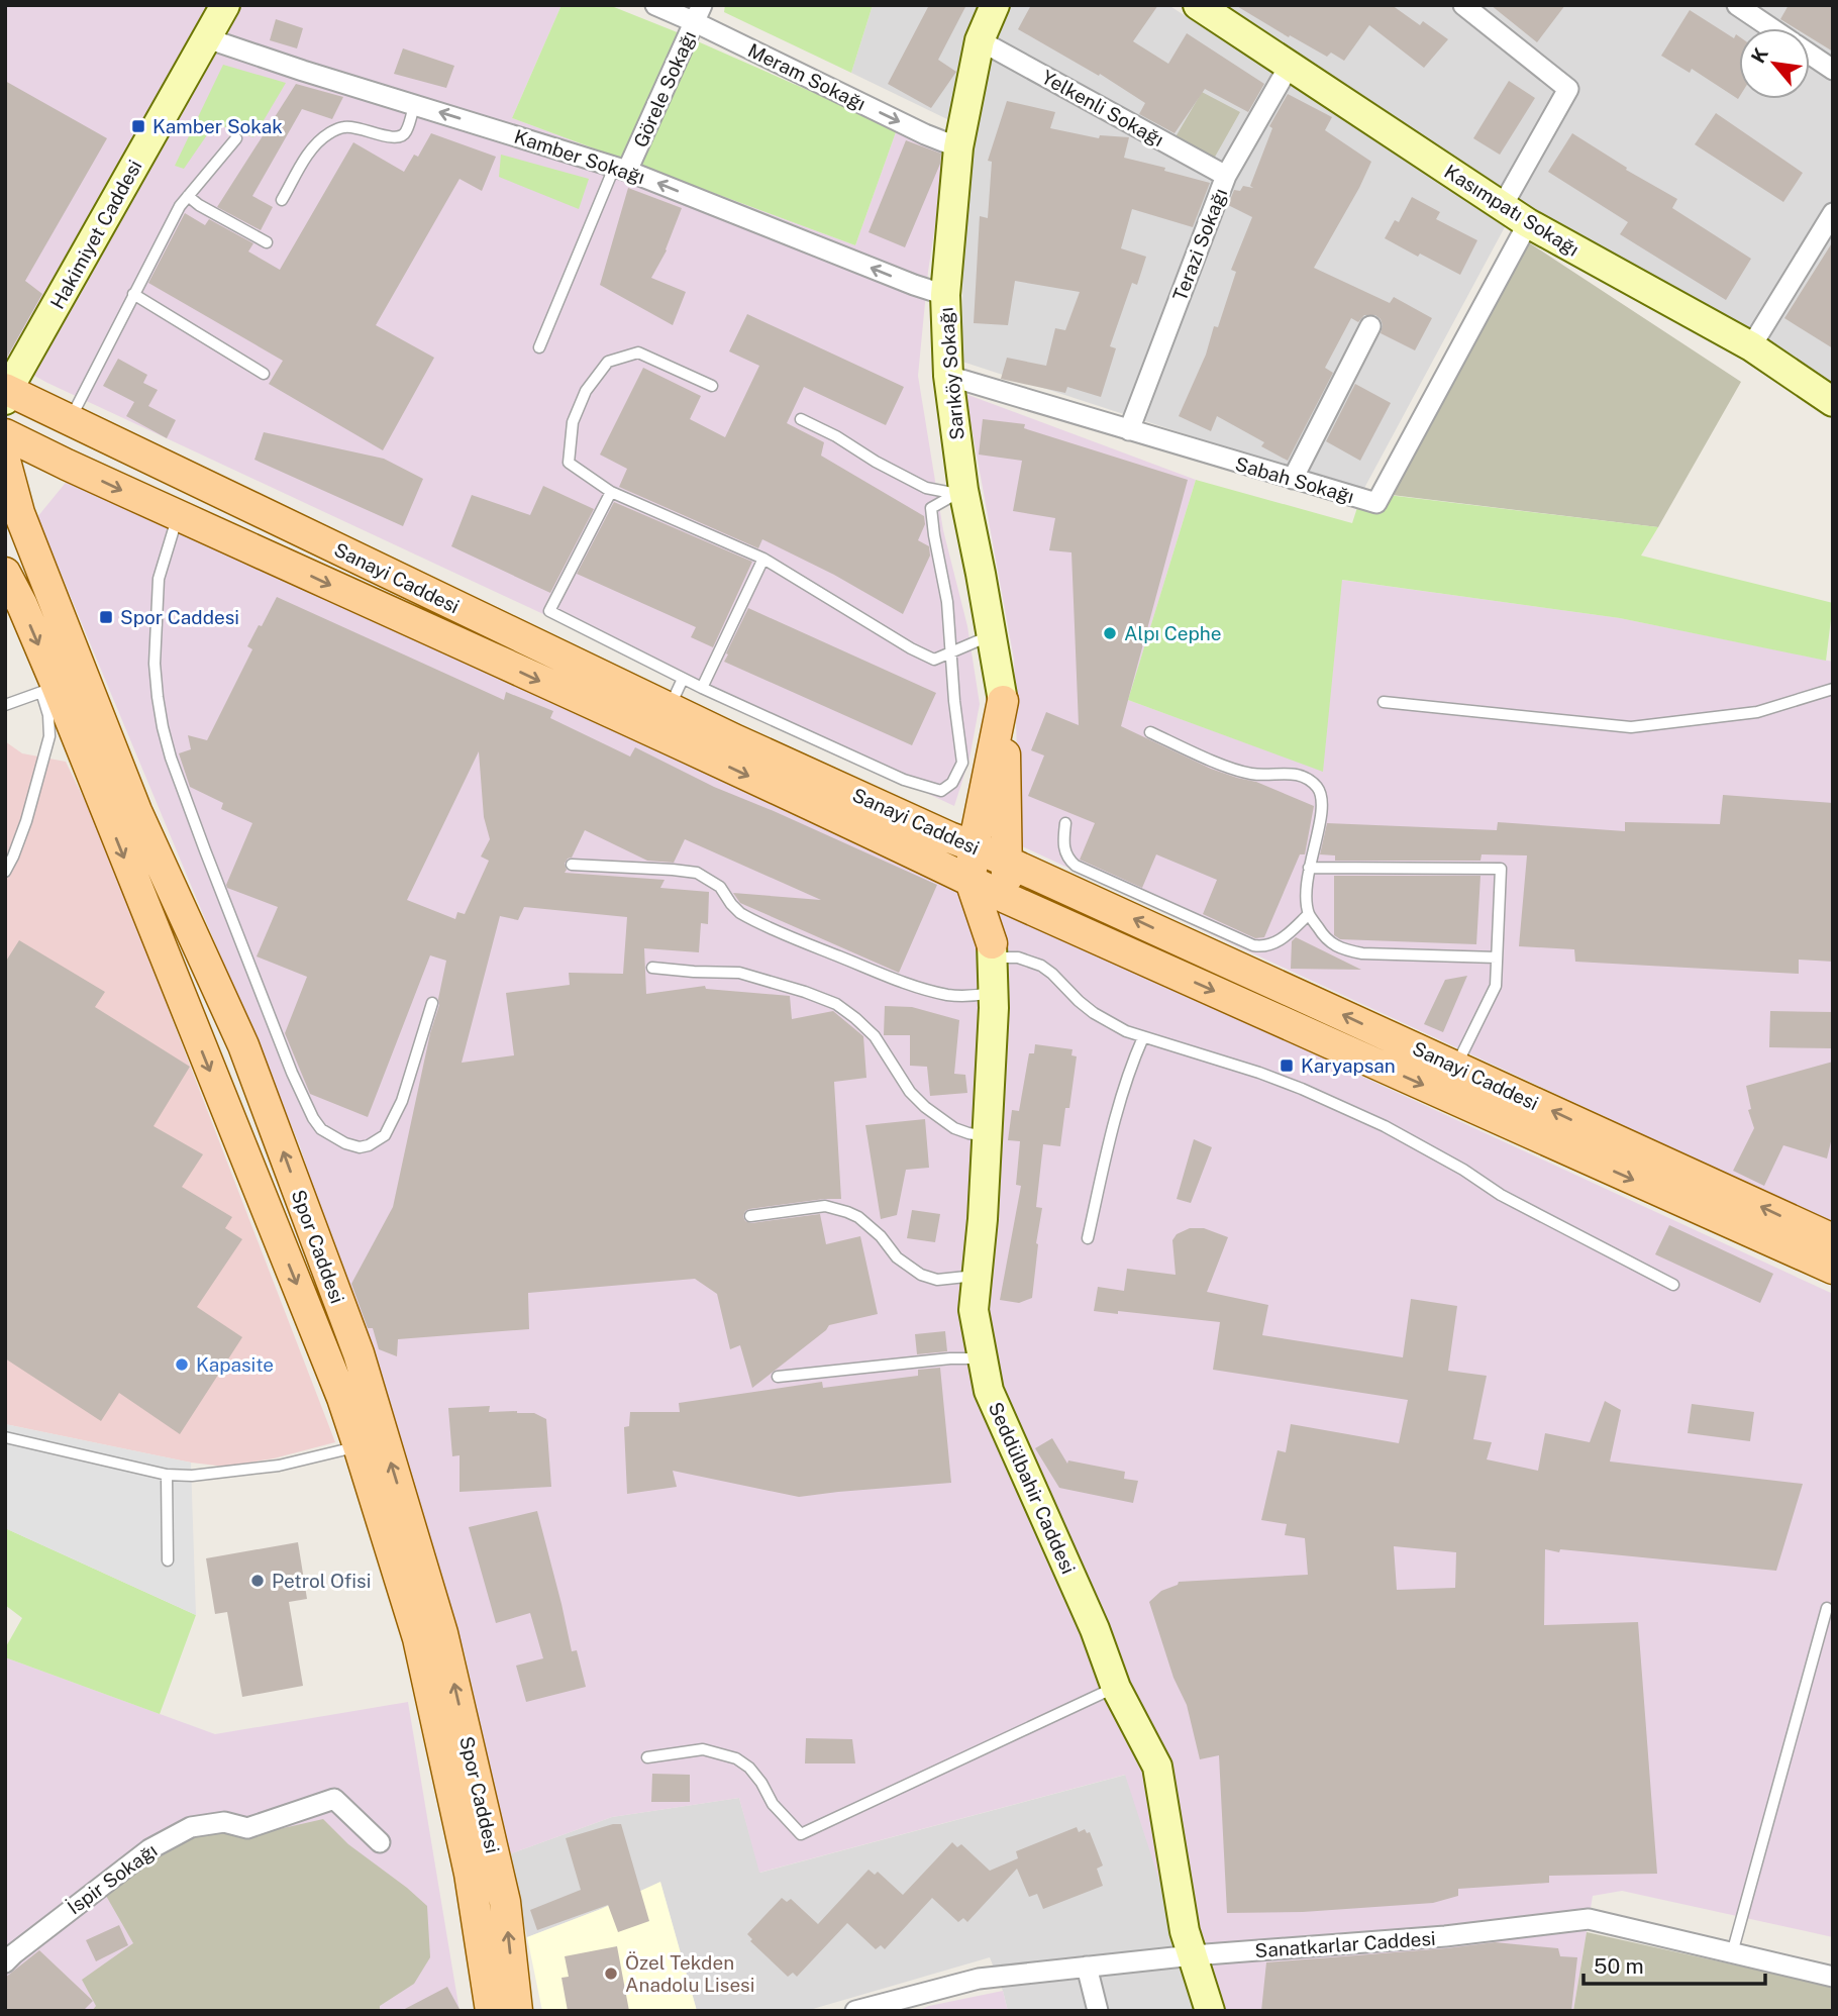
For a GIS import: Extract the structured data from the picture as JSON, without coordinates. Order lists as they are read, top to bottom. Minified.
{"streets":{"main road":["Sanayi Caddesi","Spor Caddesi"],"street":["Meram Sokağı","Görele Sokağı","Yelkenli Sokağı","Kamber Sokağı","Kasımpatı Sokağı","Hakimiyet Caddesi","Terazi Sokağı","Sarıköy Sokağı","Sabah Sokağı","Seddülbahir Caddesi","İspir Sokağı","Sanatkarlar Caddesi"]},"crossings":[["Meram Sokağı","Görele Sokağı"],["Meram Sokağı","Sarıköy Sokağı"],["Görele Sokağı","Kamber Sokağı"],["Yelkenli Sokağı","Terazi Sokağı"],["Yelkenli Sokağı","Sarıköy Sokağı"],["Kamber Sokağı","Hakimiyet Caddesi"],["Kamber Sokağı","Sarıköy Sokağı"],["Kasımpatı Sokağı","Terazi Sokağı"],["Kasımpatı Sokağı","Sabah Sokağı"],["Hakimiyet Caddesi","Sanayi Caddesi"],["Terazi Sokağı","Sabah Sokağı"],["Sarıköy Sokağı","Sabah Sokağı"],["Seddülbahir Caddesi","Sanatkarlar Caddesi"]],"one_way":["Meram Sokağı","Kamber Sokağı"],"places":{"transit":["Kamber Sokak","Spor Caddesi","Karyapsan"],"other":["Alpı Cephe","Kapasite","Petrol Ofisi","Özel Tekden Anadolu Lisesi"]},"scale_bar":"50 m","north":"top left"}
